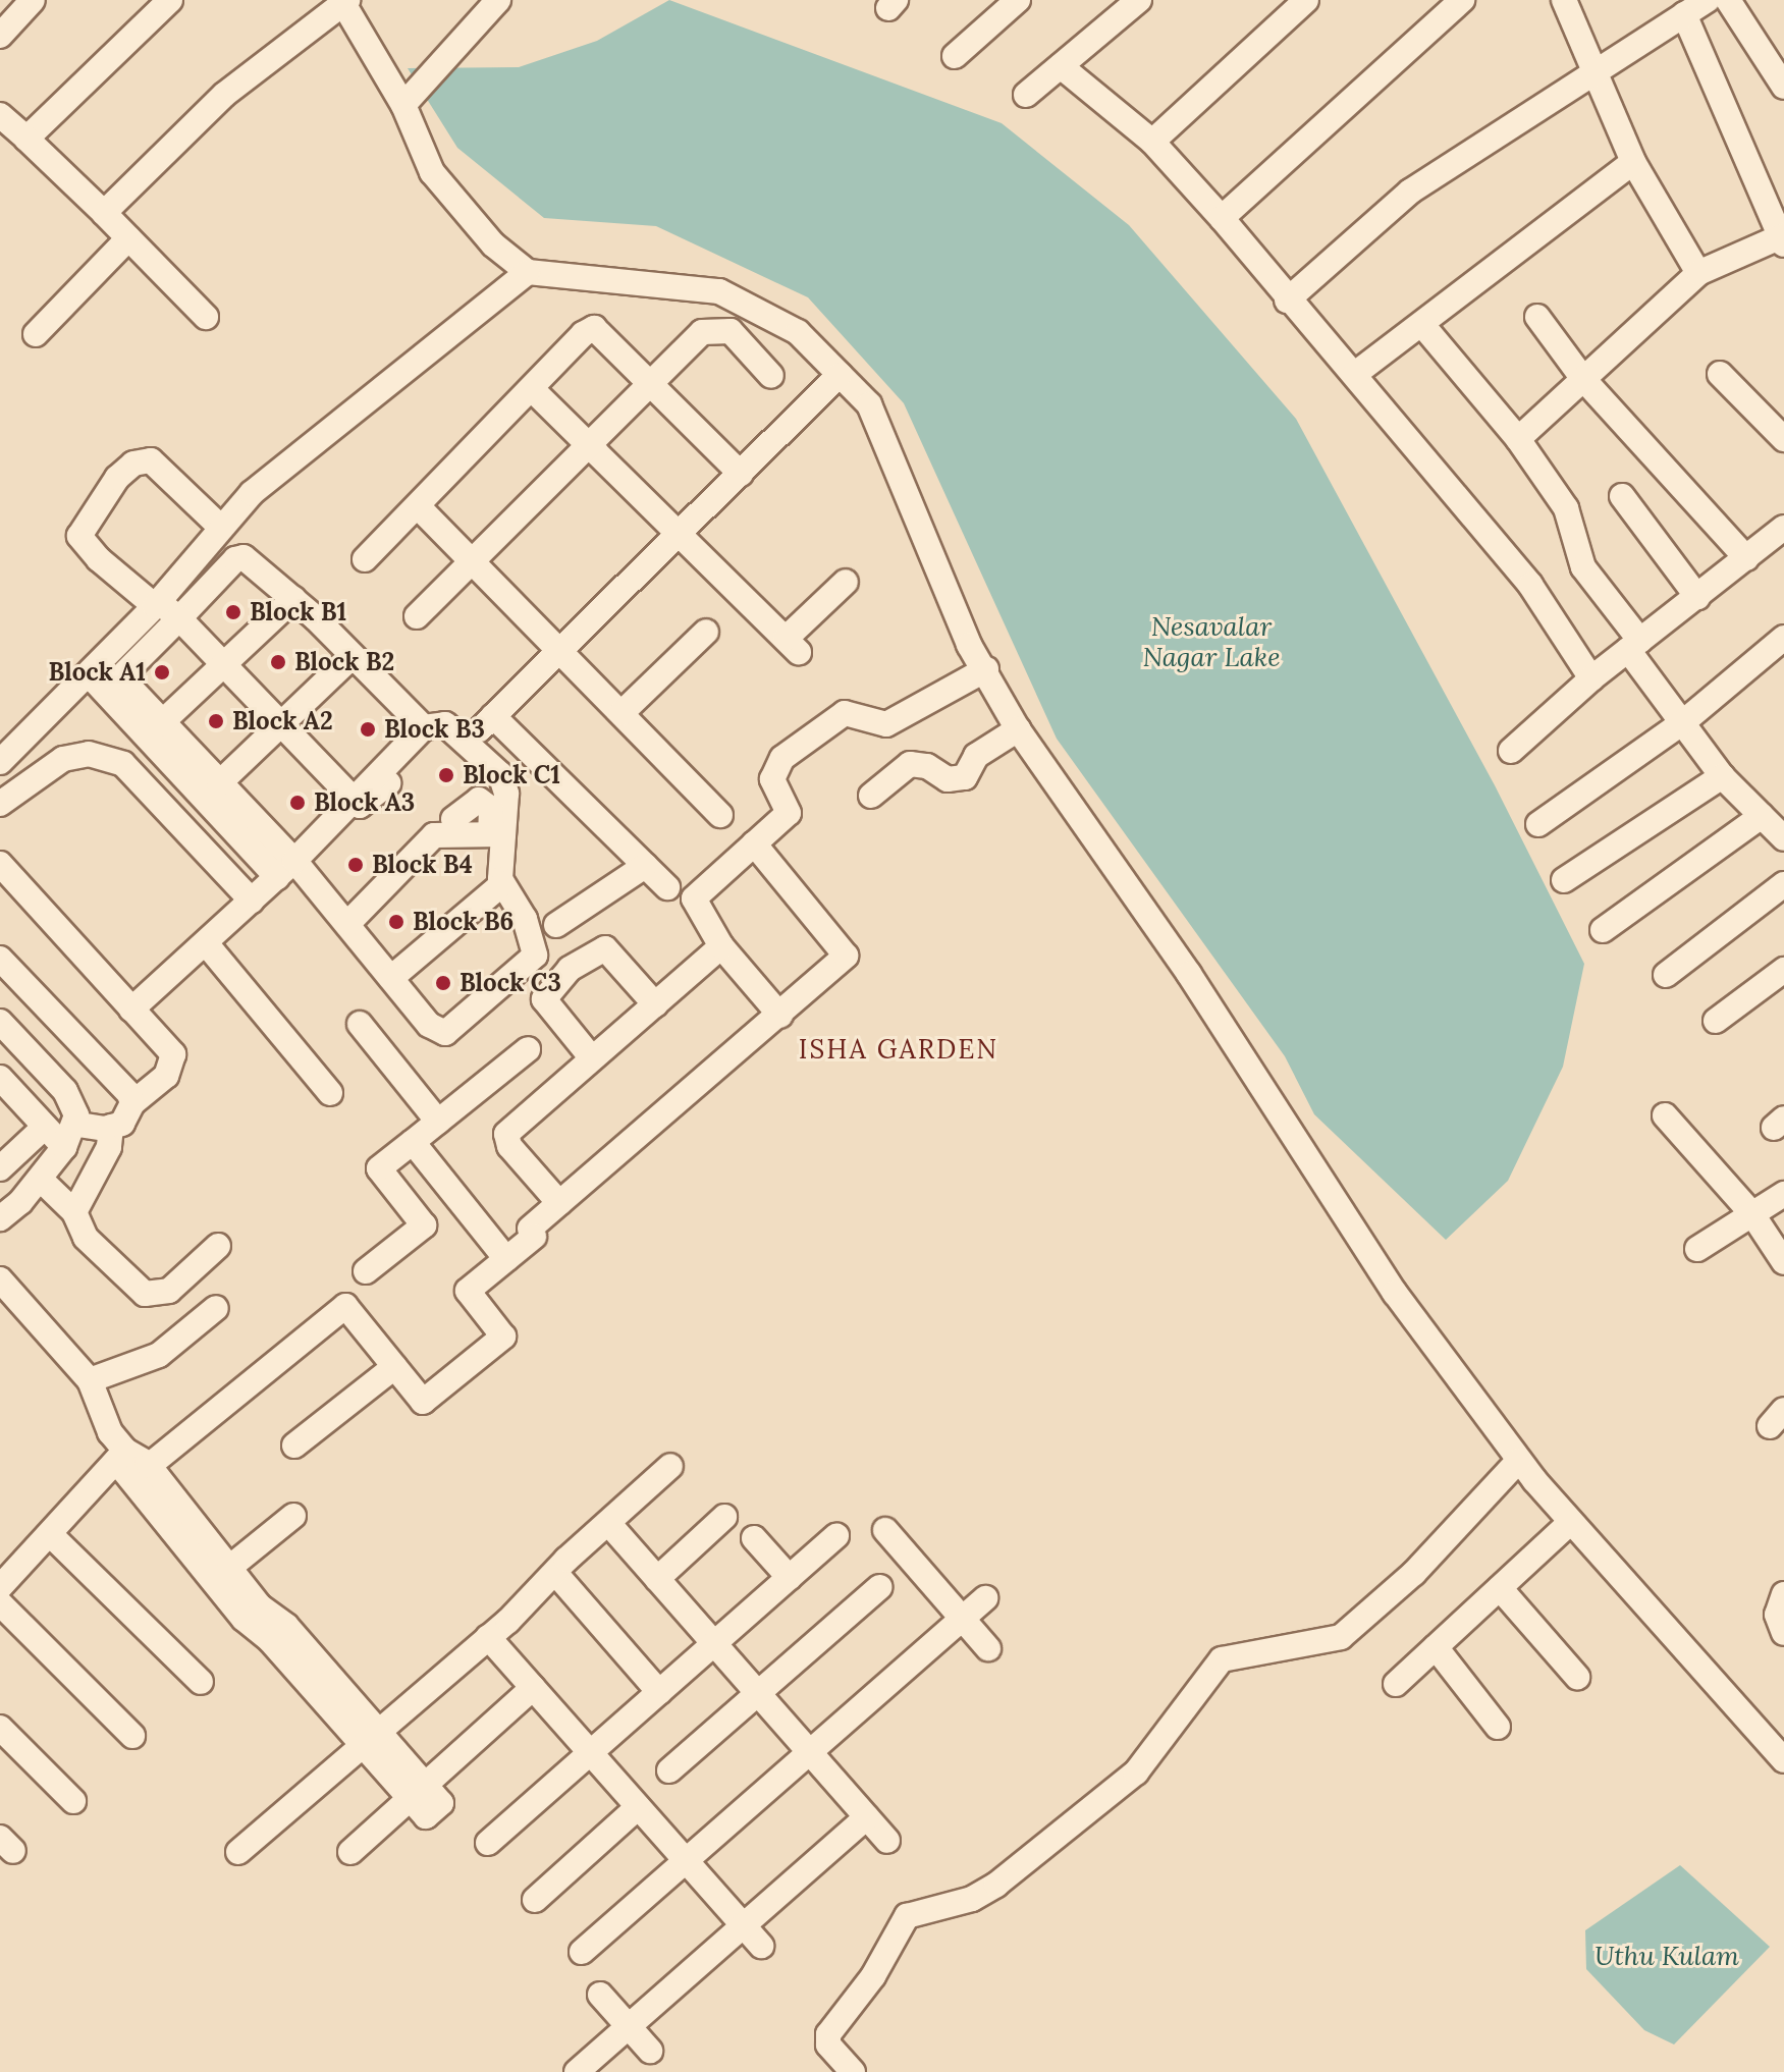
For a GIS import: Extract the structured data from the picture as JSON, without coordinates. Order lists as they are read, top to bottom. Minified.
{"districts":["ISHA GARDEN"],"water":["Nesavalar Nagar Lake","Uthu Kulam"],"places":["Block B1","Block B2","Block A1","Block A2","Block B3","Block C1","Block A3","Block B4","Block B6","Block C3"]}
